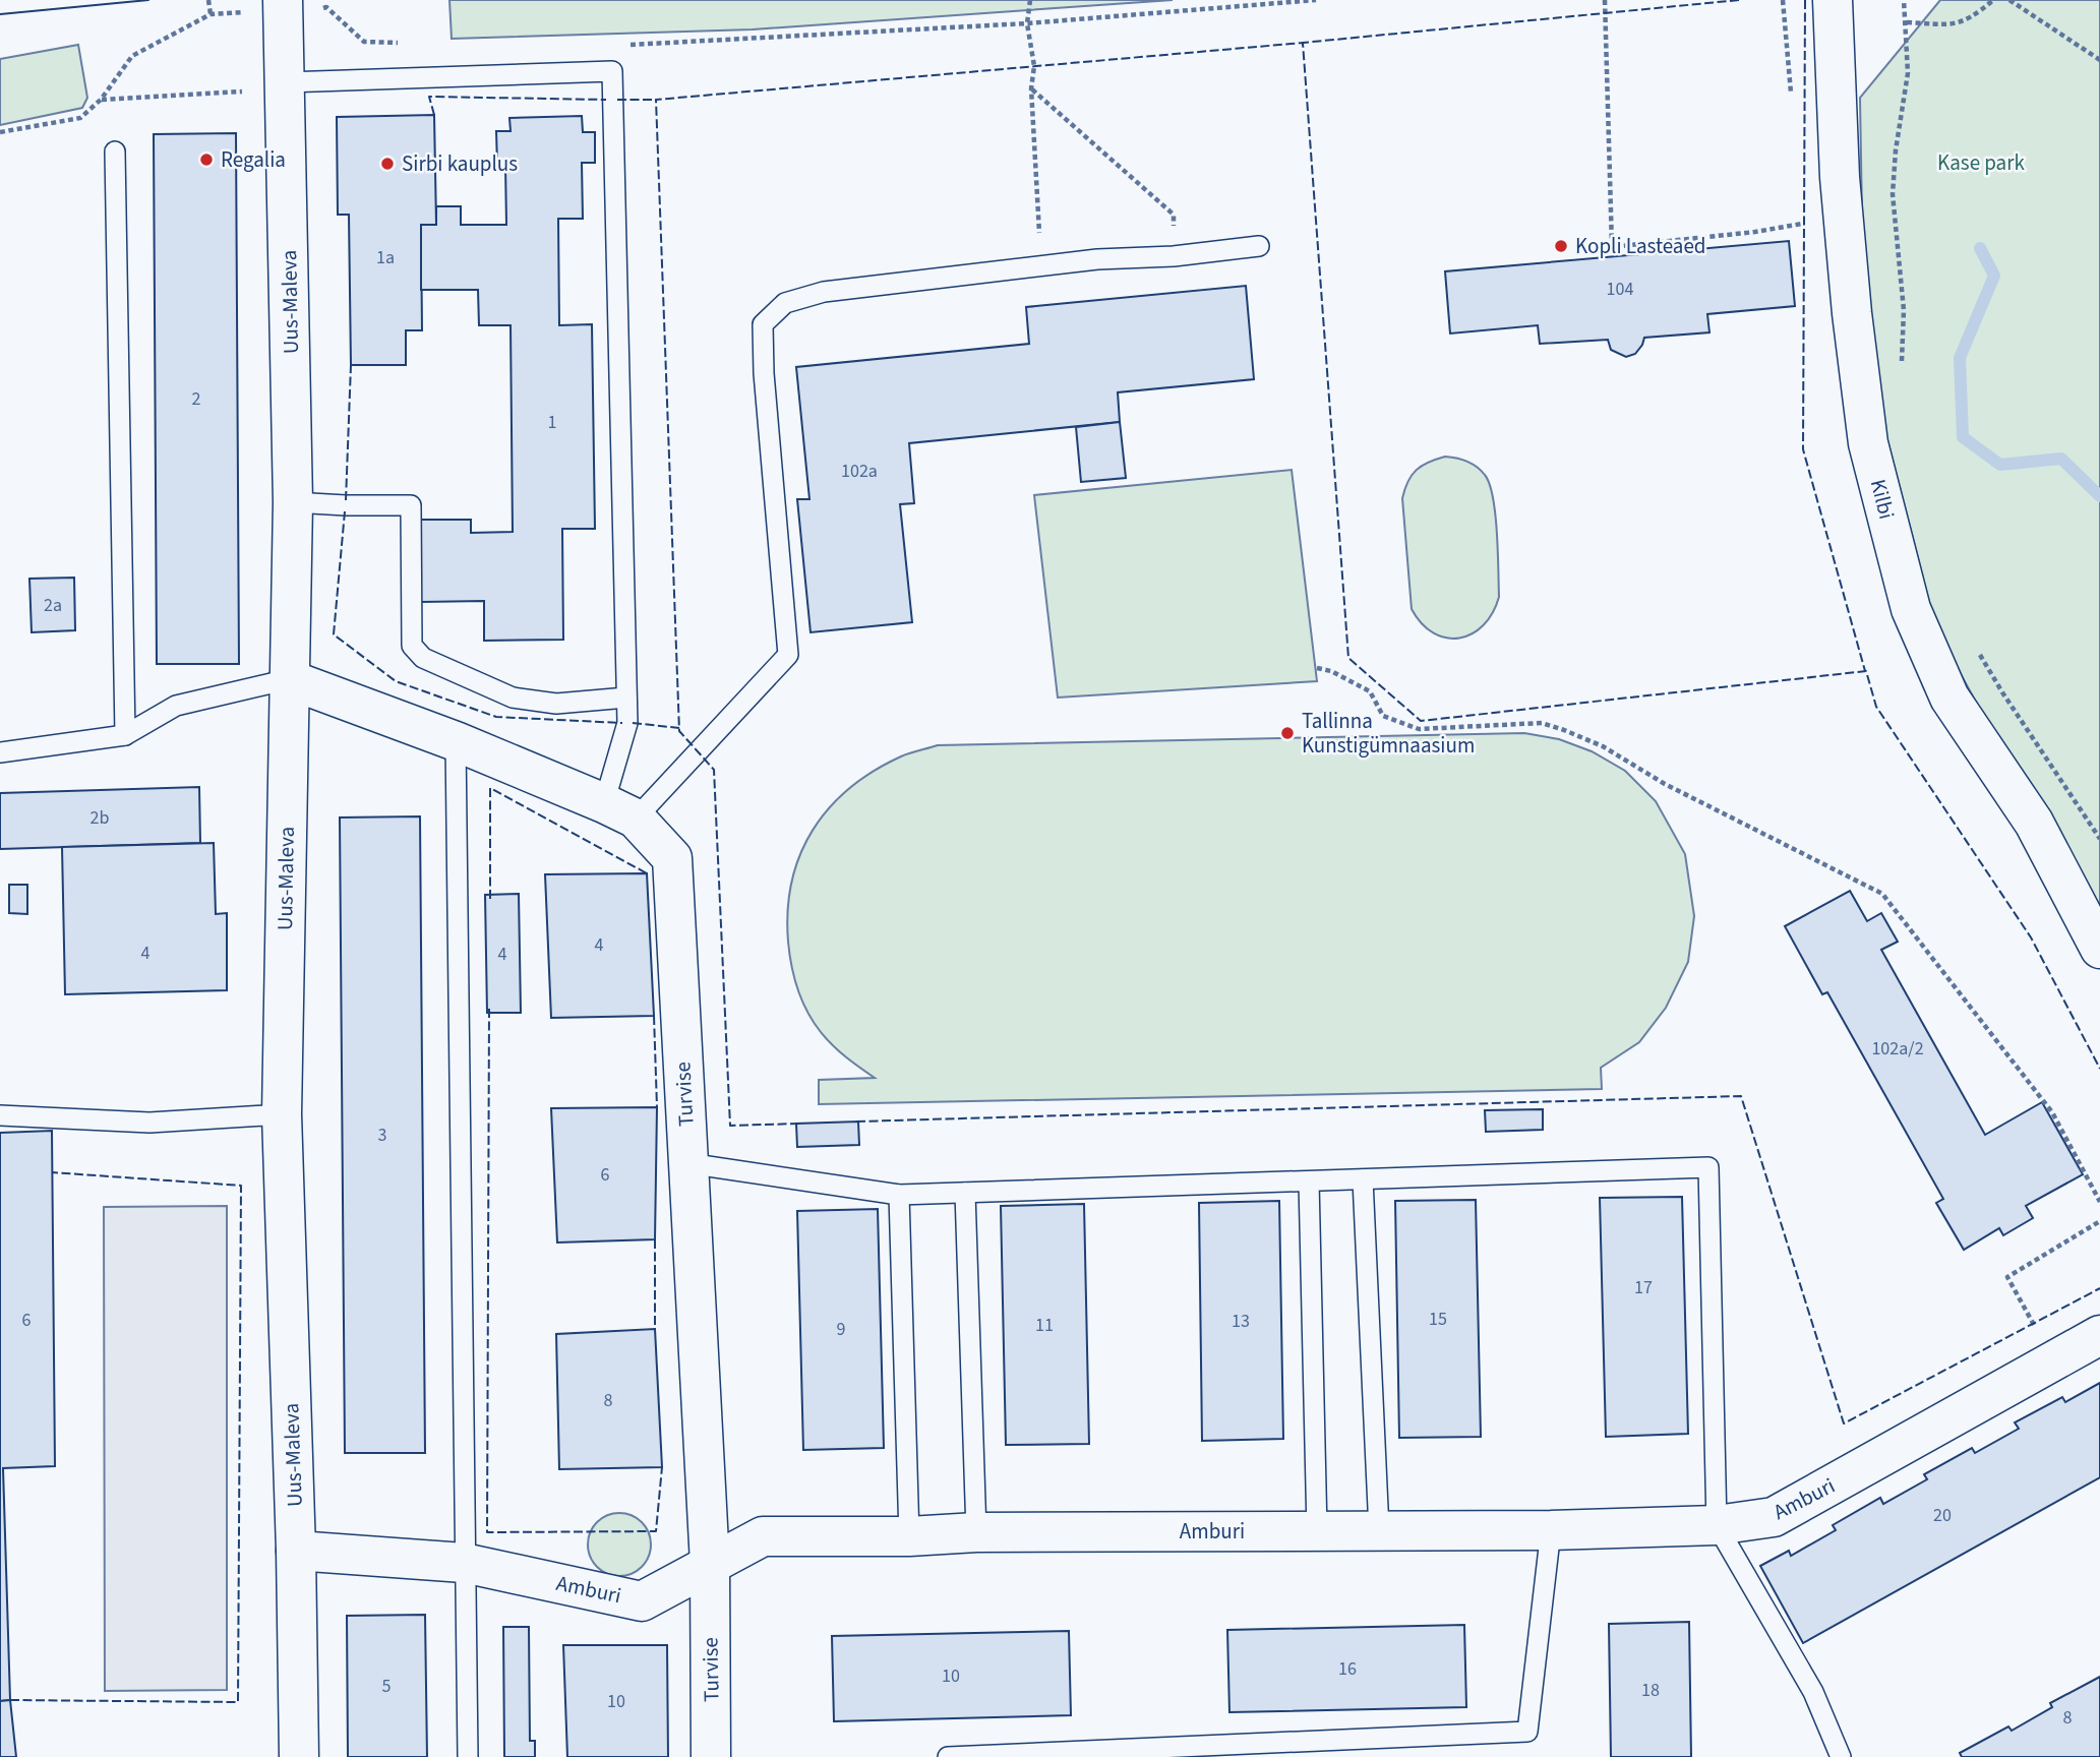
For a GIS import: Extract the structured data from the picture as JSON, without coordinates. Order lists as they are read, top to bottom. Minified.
{"streets":{"street":["Uus-Maleva","Kilbi","Turvise","Amburi"]},"crossings":[["Uus-Maleva","Turvise"],["Uus-Maleva","Amburi"],["Turvise","Amburi"]],"parks":["Kase park"],"places":["Regalia","Sirbi kauplus","Kopli Lasteaed","Tallinna Kunstigümnaasium"],"house_numbers":["1a","104","2","1","102a","2a","2b","4","4","4","102a/2","3","6","17","15","6","13","11","9","8","20","16","10","5","18","10","8"]}
